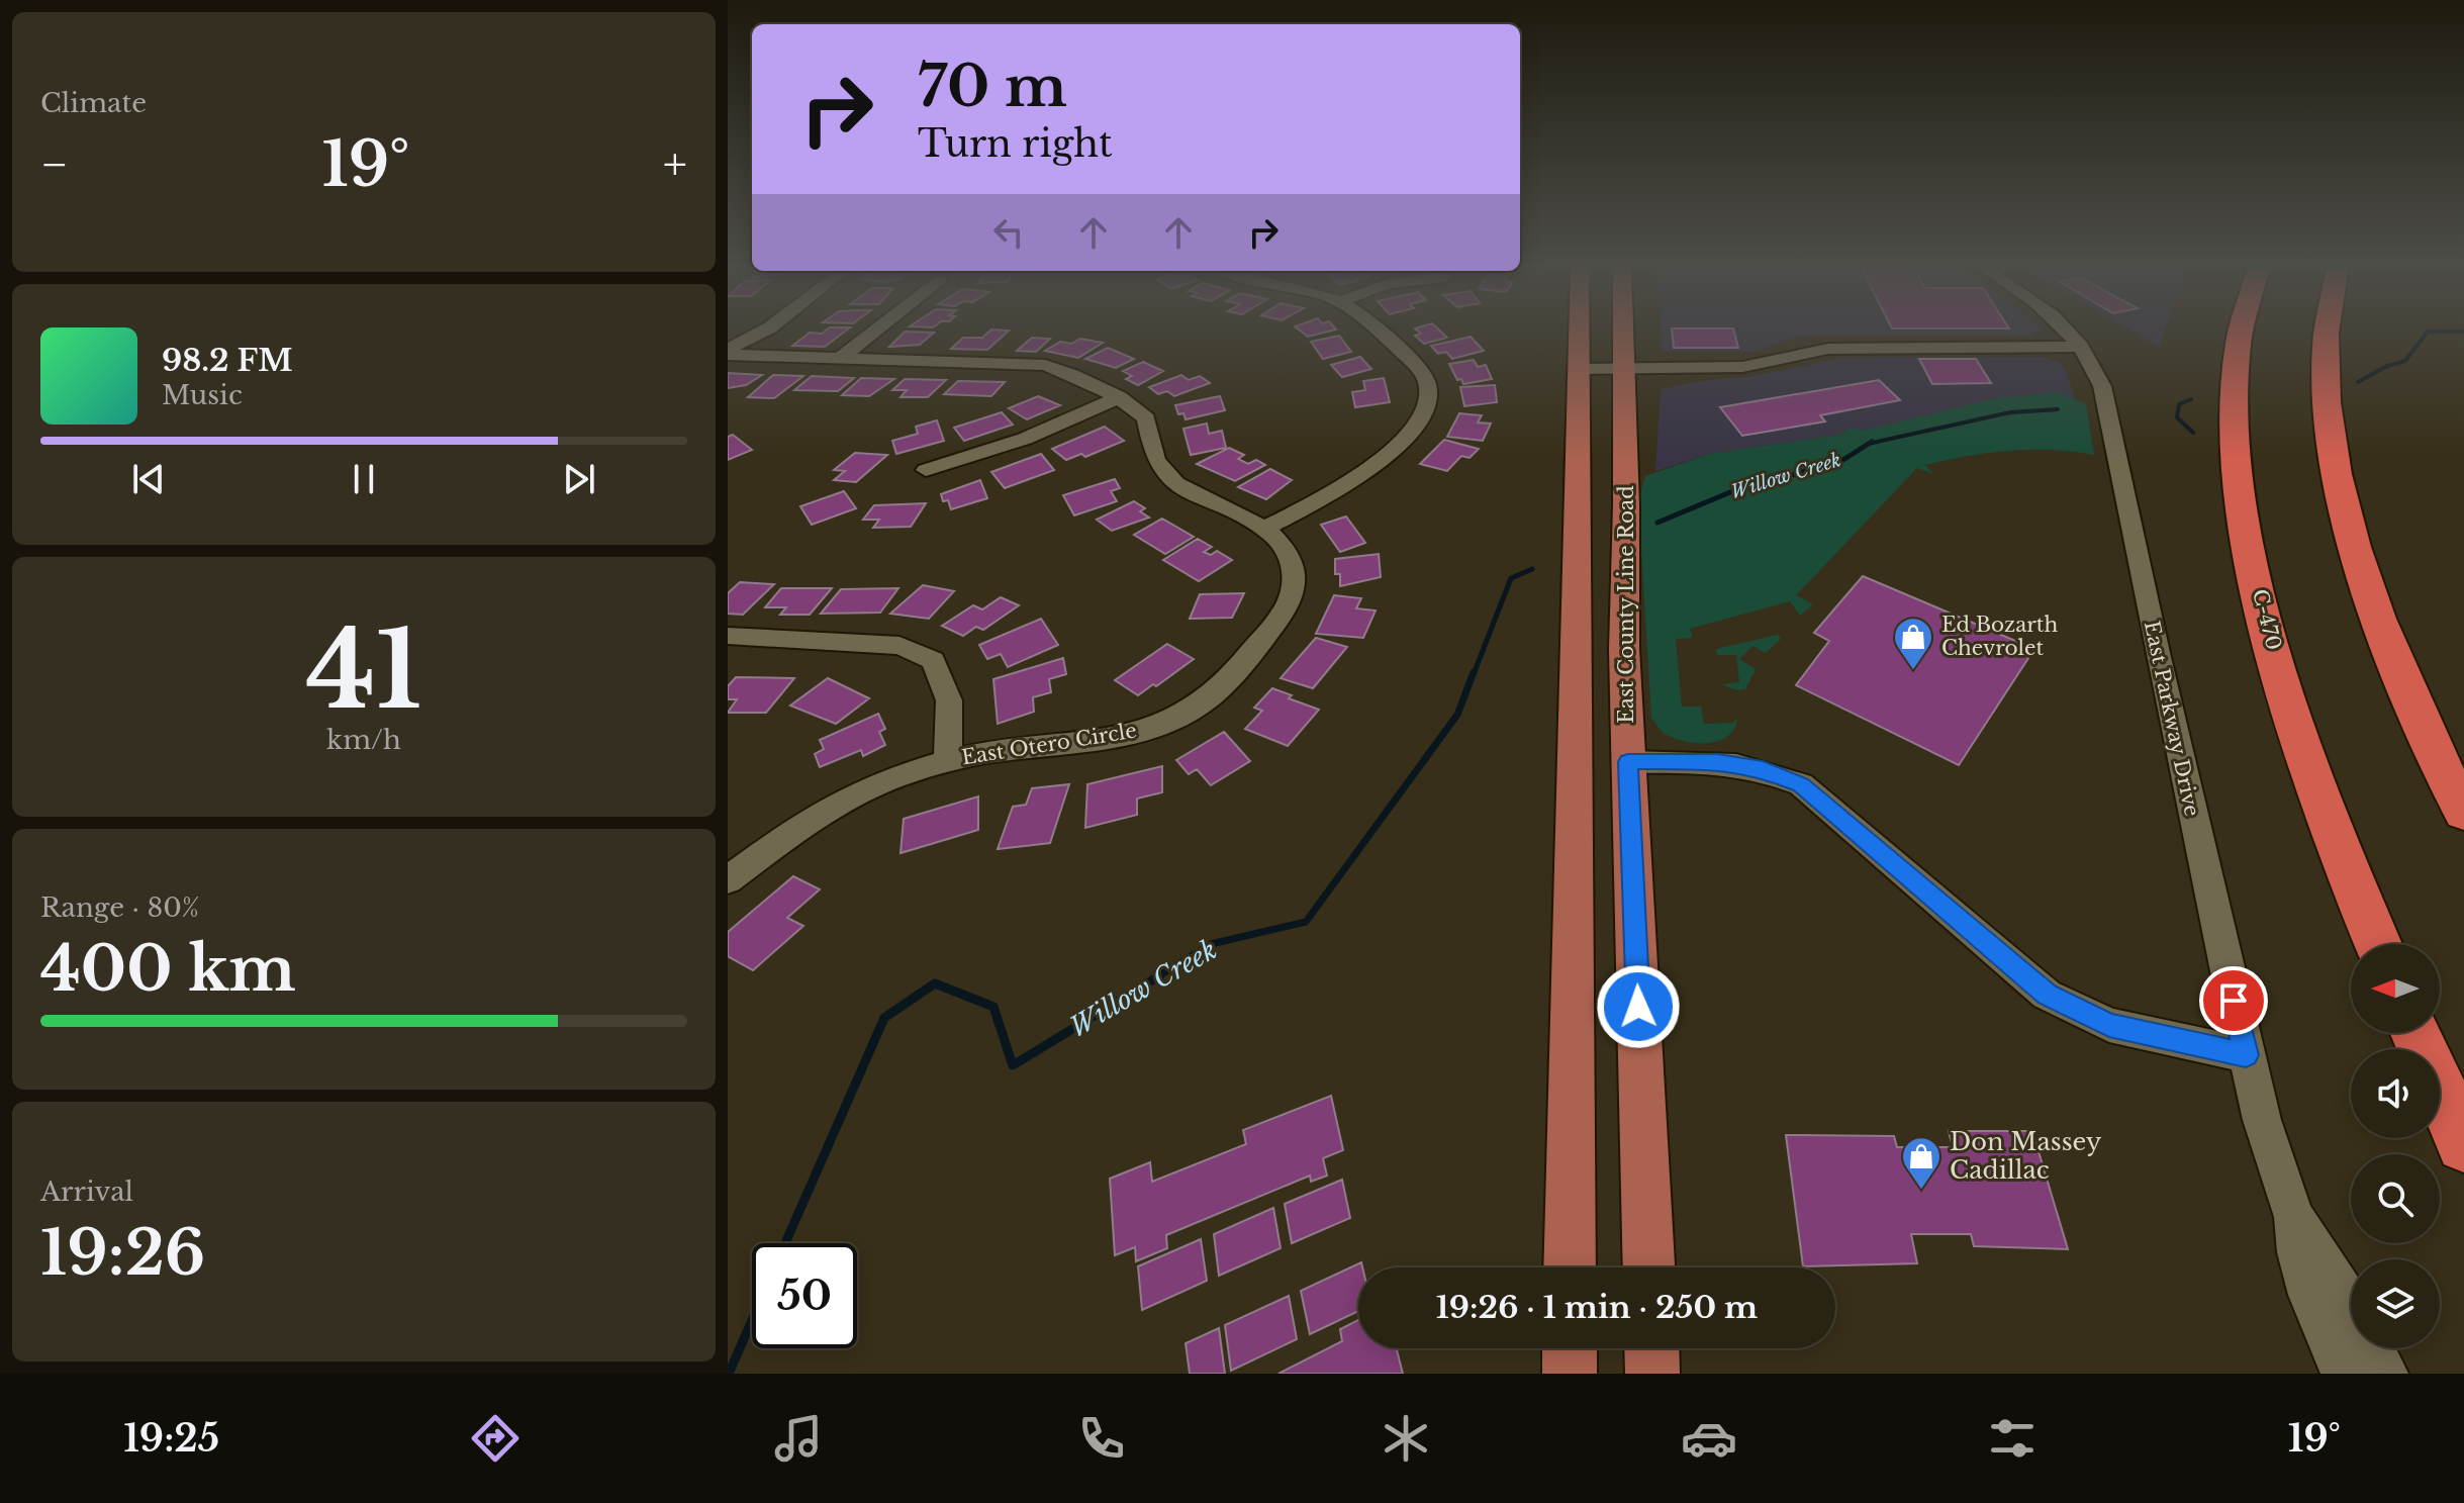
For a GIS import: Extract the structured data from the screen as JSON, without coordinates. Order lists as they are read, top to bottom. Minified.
{"streets":{"highway":["C-470"],"main road":["East County Line Road"],"street":["East Parkway Drive","East Otero Circle"]},"water":["Willow Creek"],"places":{"shop":["Ed Bozarth Chevrolet","Don Massey Cadillac"]},"north":"left","page":{"tile":["Climate",["41","km/h"],["Range · 80%","400 km"],["Arrival","19:26"]],"turn":["70 m","Turn right"],"heat":["−","19°","+"],"song":["98.2 FM","Music"],"limit":"50","trip":"19:26 · 1 min · 250 m","tabs":["19:25","19°"]}}
